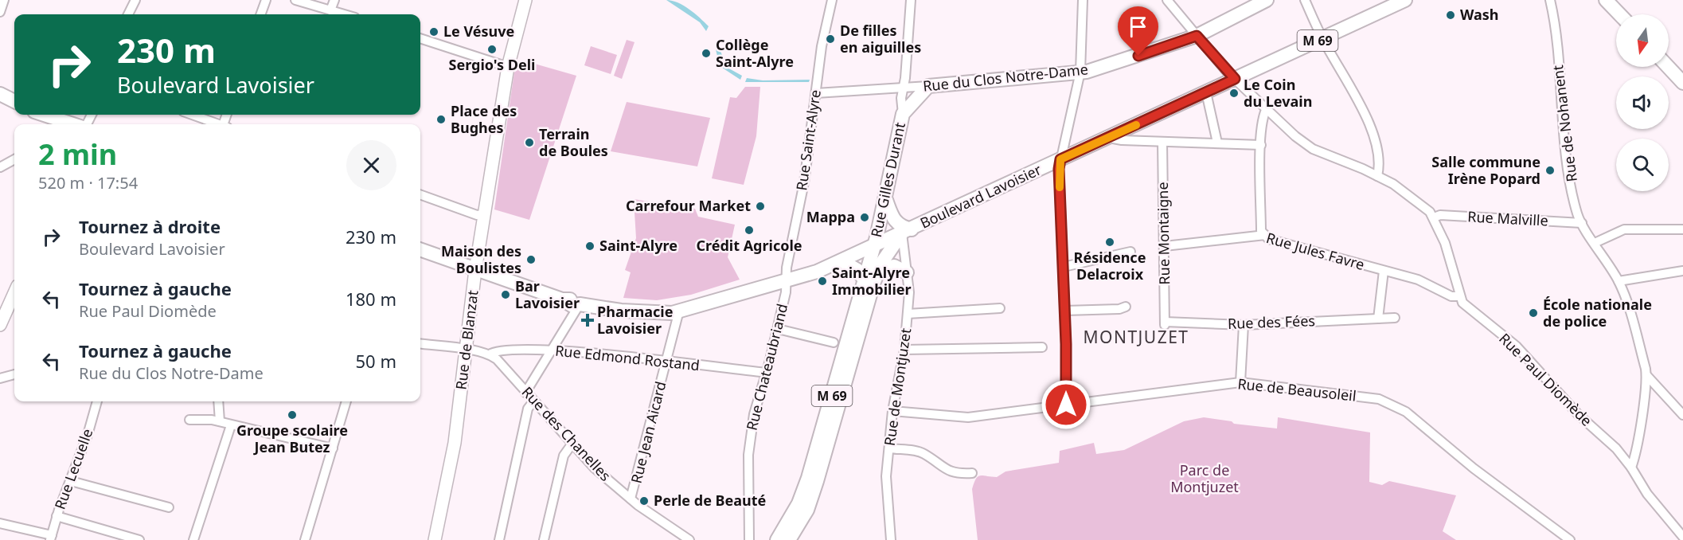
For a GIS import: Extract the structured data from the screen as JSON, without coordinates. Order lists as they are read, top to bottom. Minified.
{"streets":{"main road":["M 69","Rue du Clos Notre-Dame","Rue Gilles Durant","Boulevard Lavoisier"],"street":["Rue de Nohanent","Rue Saint-Alyre","Rue Malville","Rue Montaigne","Rue Jules Favre","Rue des Fées","Rue de Blanzat","Rue Edmond Rostand","Rue Chateaubriand","Rue Paul Diomède","Rue de Montjuzet","Rue de Beausoleil","Rue Jean Aicard","Rue des Chanelles","Rue Lecuelle"]},"crossings":[["M 69","Rue Gilles Durant"],["M 69","Boulevard Lavoisier"],["M 69","Rue de Montjuzet"],["Rue du Clos Notre-Dame","Rue Saint-Alyre"],["Rue du Clos Notre-Dame","Rue Gilles Durant"],["Rue du Clos Notre-Dame","Rue Paul Diomède"],["Rue de Nohanent","Rue Malville"],["Rue de Nohanent","Rue Paul Diomède"],["Rue Saint-Alyre","Boulevard Lavoisier"],["Rue Saint-Alyre","Rue Chateaubriand"],["Rue Gilles Durant","Boulevard Lavoisier"],["Boulevard Lavoisier","Rue de Blanzat"],["Boulevard Lavoisier","Rue Chateaubriand"],["Boulevard Lavoisier","Rue Paul Diomède"],["Boulevard Lavoisier","Rue de Montjuzet"],["Boulevard Lavoisier","Rue Jean Aicard"],["Rue Malville","Rue Paul Diomède"],["Rue Montaigne","Rue Jules Favre"],["Rue Montaigne","Rue des Fées"],["Rue Jules Favre","Rue Paul Diomède"],["Rue Edmond Rostand","Rue Chateaubriand"],["Rue Edmond Rostand","Rue Jean Aicard"],["Rue Edmond Rostand","Rue des Chanelles"],["Rue de Montjuzet","Rue de Beausoleil"],["Rue Jean Aicard","Rue des Chanelles"]],"districts":["MONTJUZET"],"parks":["Parc de Montjuzet"],"places":{"other":["Wash","Le Vésuve","De filles en aiguilles","Sergio's Deli","Collège Saint-Alyre","Le Coin du Levain","Place des Bughes","Terrain de Boules","Salle commune Irène Popard","Carrefour Market","Mappa","Crédit Agricole","Résidence Delacroix","Saint-Alyre","Maison des Boulistes","Saint-Alyre Immobilier","Bar Lavoisier","École nationale de police","Groupe scolaire Jean Butez","Perle de Beauté"],"health":["Pharmacie Lavoisier"]},"north":"bottom","page":{"turn":["230 m","Boulevard Lavoisier"],"heading":["2 min","520 m · 17:54"],"list":[{"name":"Tournez à droite","note":"Boulevard Lavoisier","value":"230 m"},{"name":"Tournez à gauche","note":"Rue Paul Diomède","value":"180 m"},{"name":"Tournez à gauche","note":"Rue du Clos Notre-Dame","value":"50 m"}]}}
